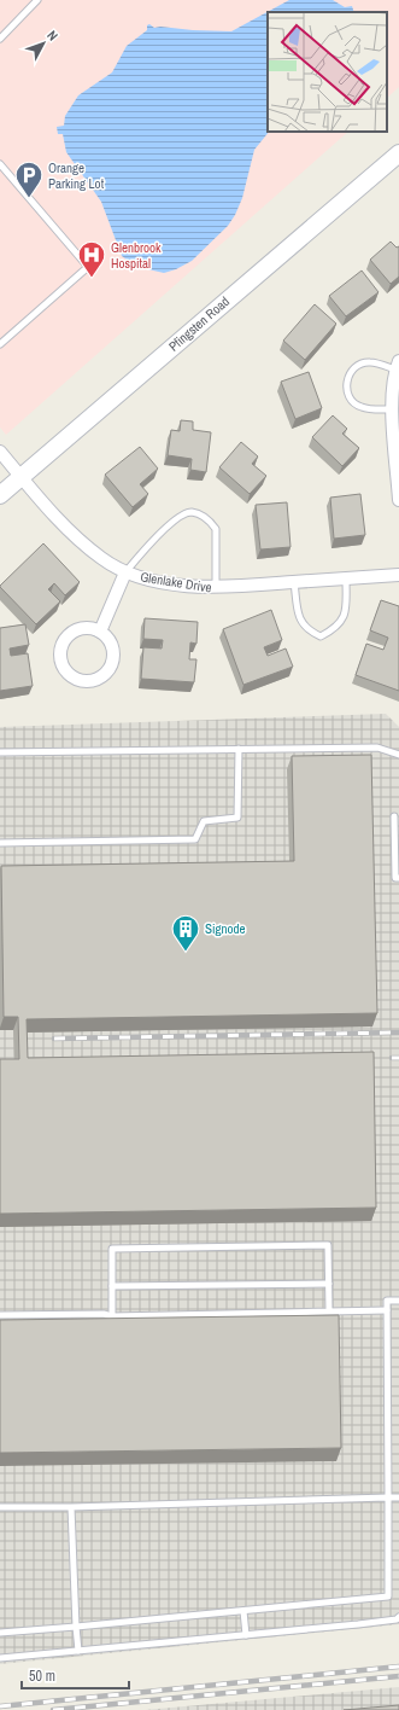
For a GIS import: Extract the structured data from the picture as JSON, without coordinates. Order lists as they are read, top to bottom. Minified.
{"streets":{"main road":["Pfingsten Road"],"street":["Glenlake Drive"]},"crossings":[["Pfingsten Road","Glenlake Drive"]],"places":{"parking":["Orange Parking Lot"],"hospital":["Glenbrook Hospital"],"building":["Signode"]},"scale_bar":"50 m","north":"top right"}
